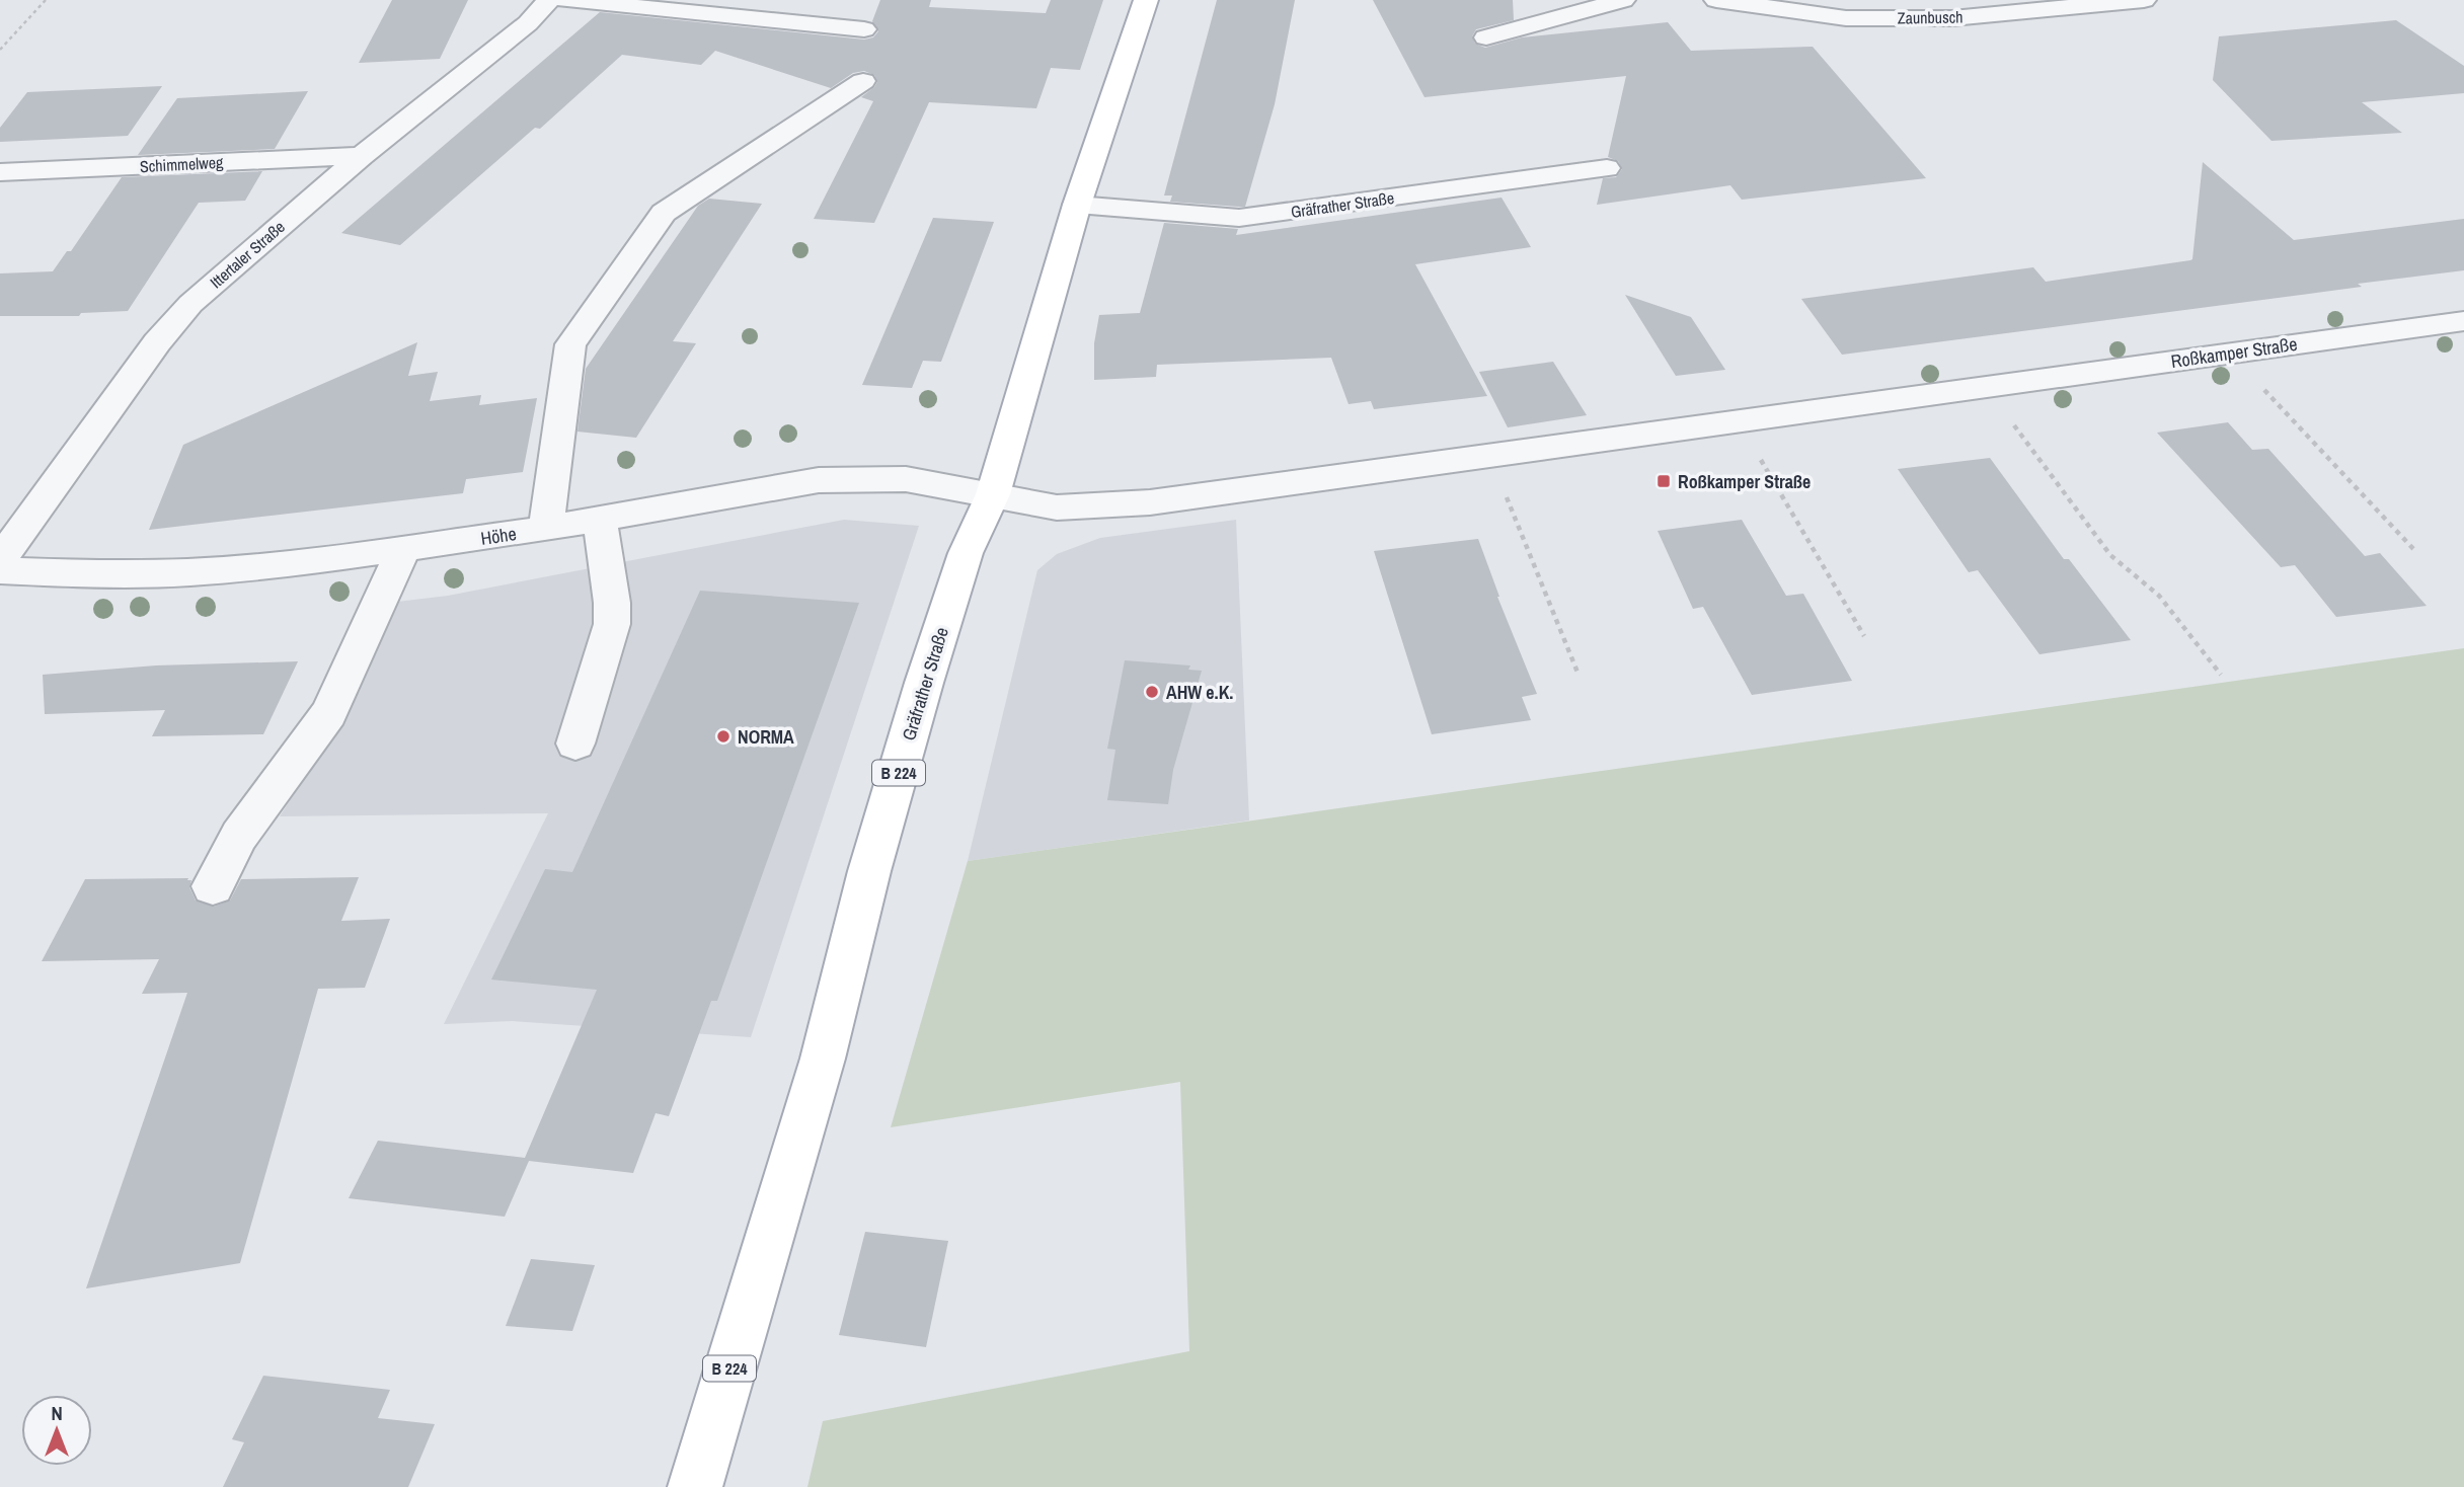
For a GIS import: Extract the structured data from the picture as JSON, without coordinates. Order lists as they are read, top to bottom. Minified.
{"streets":{"main road":["Gräfrather Straße","B 224"],"street":["Zaunbusch","Schimmelweg","Ittertaler Straße","Roßkamper Straße","Höhe"]},"crossings":[["Schimmelweg","Ittertaler Straße"],["Gräfrather Straße","Roßkamper Straße"],["Gräfrather Straße","Höhe"],["Roßkamper Straße","Höhe"]],"places":{"transit":["Roßkamper Straße"],"other":["AHW e.K.","NORMA"]},"north":"top"}
